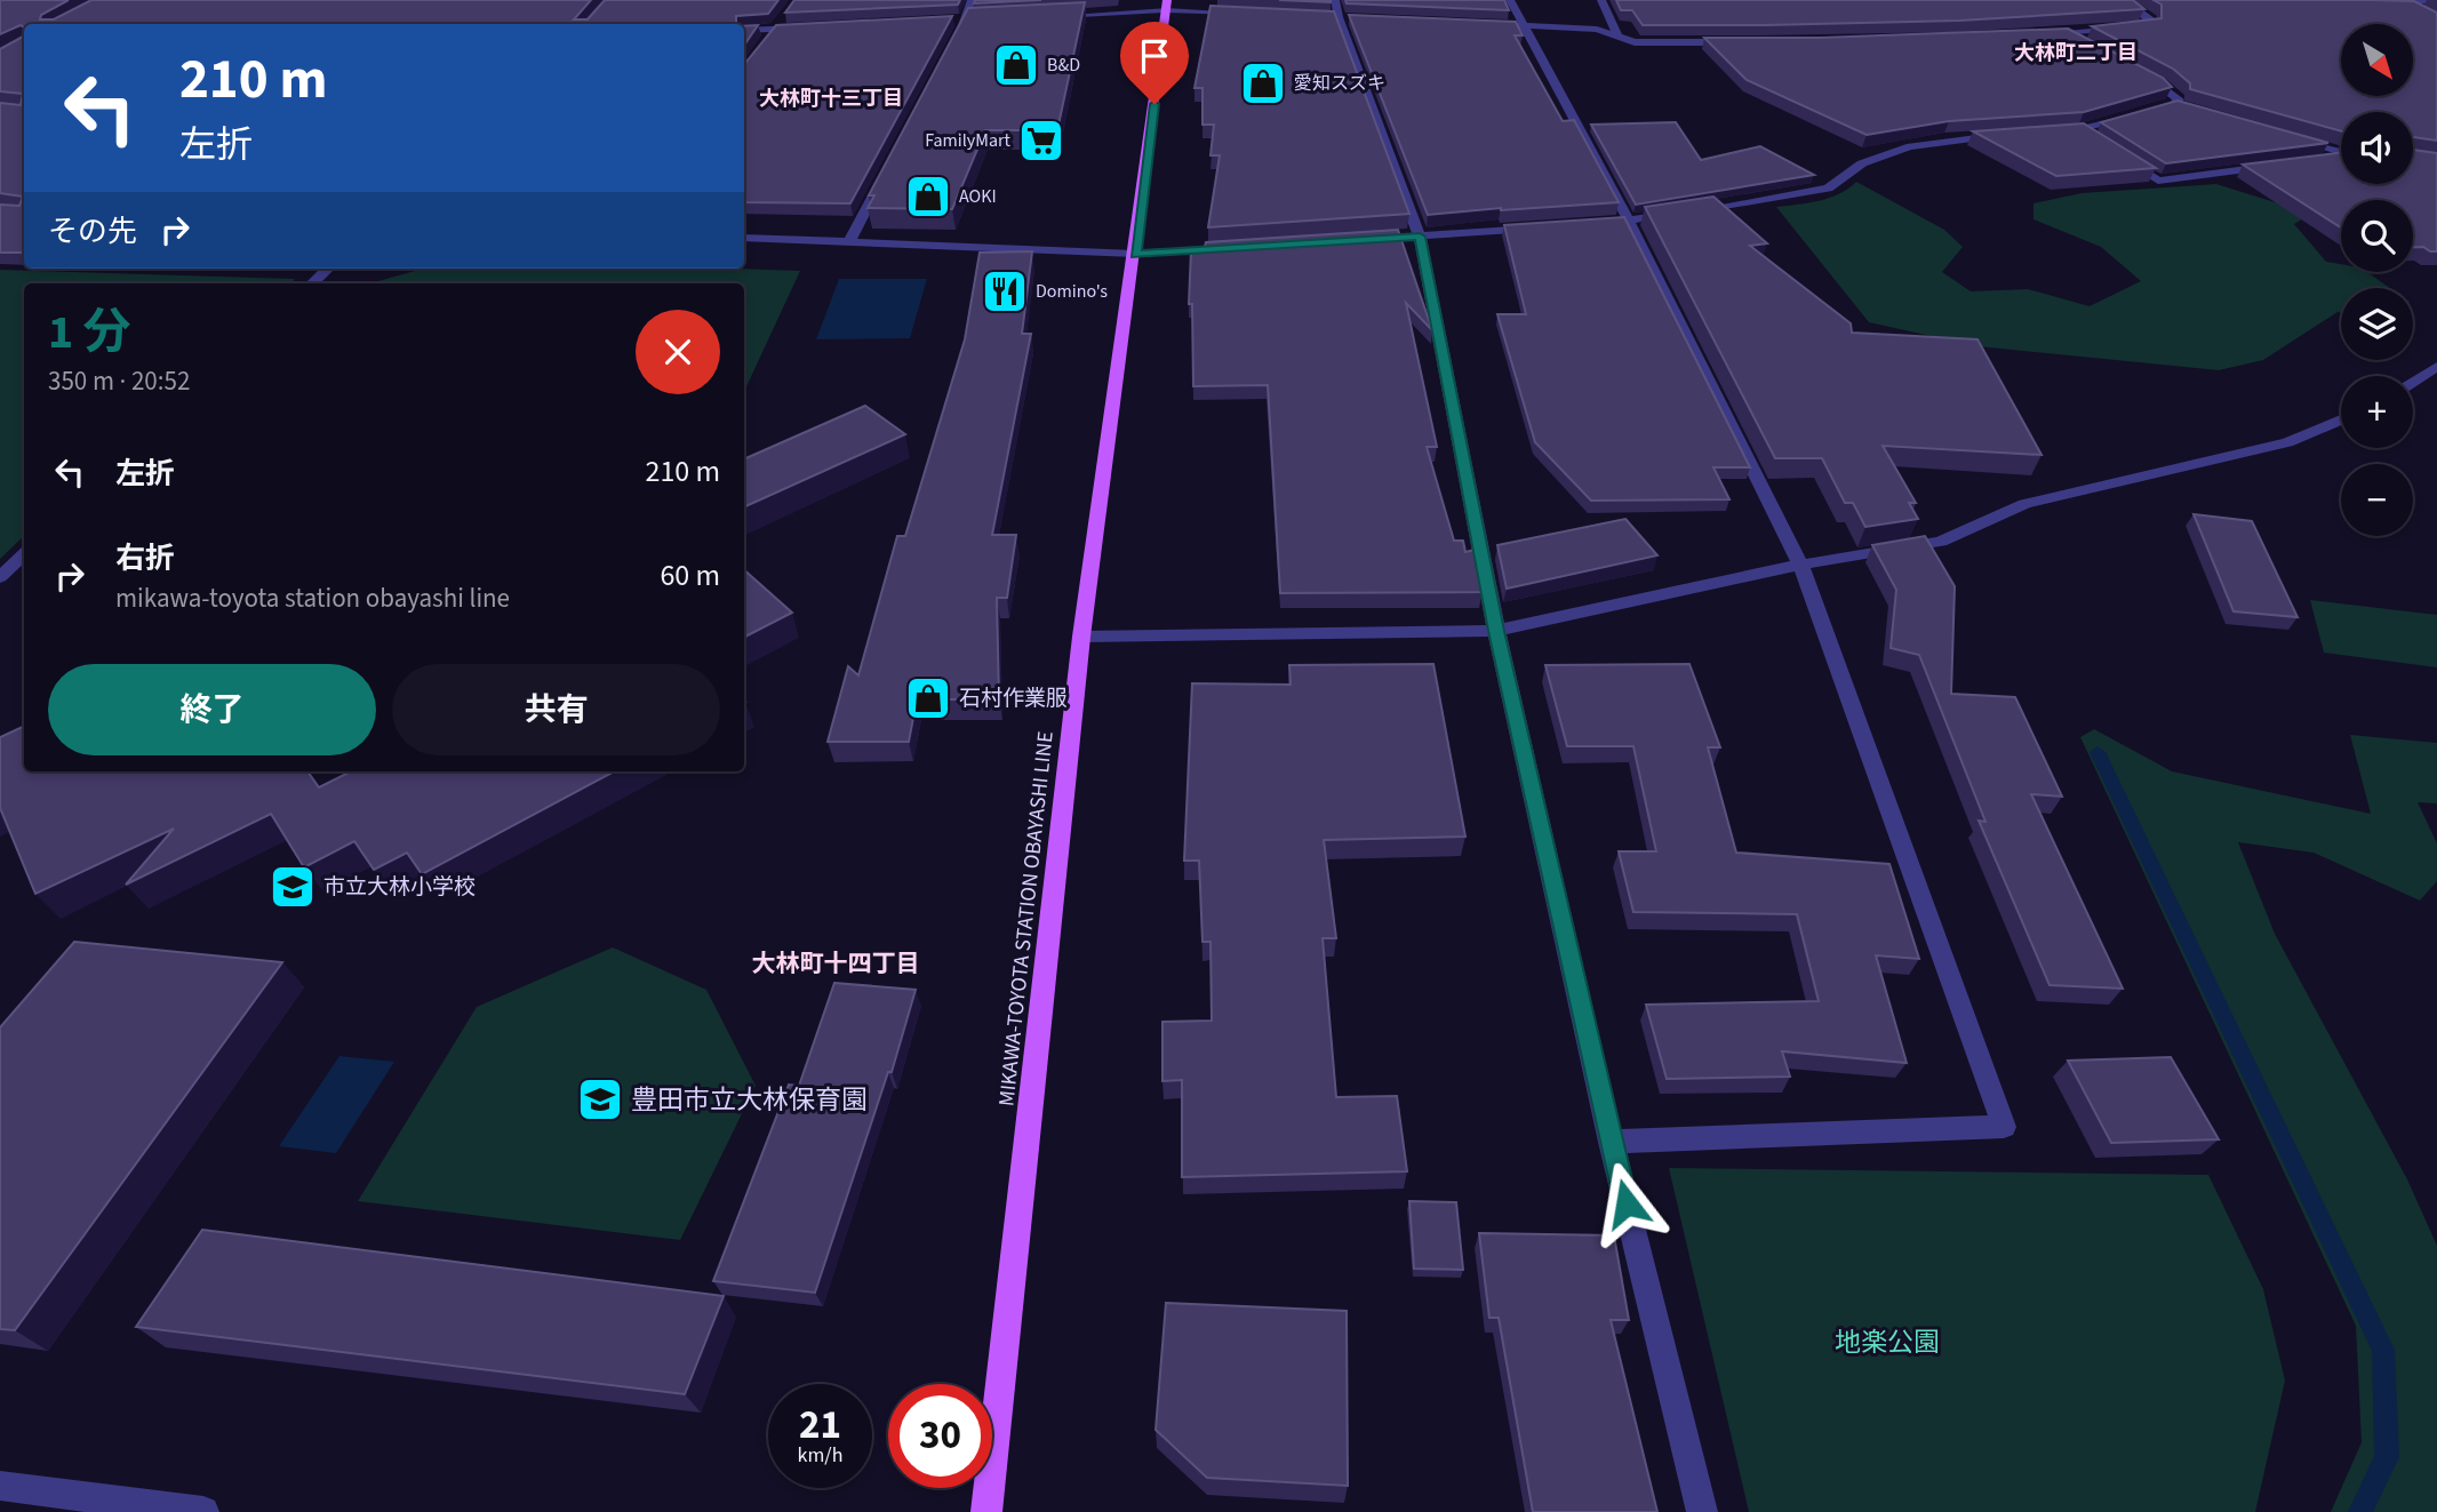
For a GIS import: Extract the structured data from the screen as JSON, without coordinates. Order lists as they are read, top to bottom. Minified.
{"streets":{"main road":["MIKAWA-TOYOTA STATION OBAYASHI LINE"]},"districts":["大林町二丁目","大林町十三丁目","大林町十四丁目"],"parks":["地楽公園"],"places":{"shop":["B&D","愛知スズキ","AOKI","石村作業服"],"supermarket":["FamilyMart"],"restaurant":["Domino's"],"school or university":["市立大林小学校","豊田市立大林保育園"]},"north":"bottom right","page":{"map_buttons":["+","−"],"turn":["210 m","左折"],"then":"その先","heading":["1 分","350 m · 20:52"],"list":[{"name":"左折","value":"210 m"},{"name":"右折","note":"mikawa-toyota station obayashi line","value":"60 m"}],"buttons":["終了","共有"],"speed":"21 km/h","limit":"30"}}
